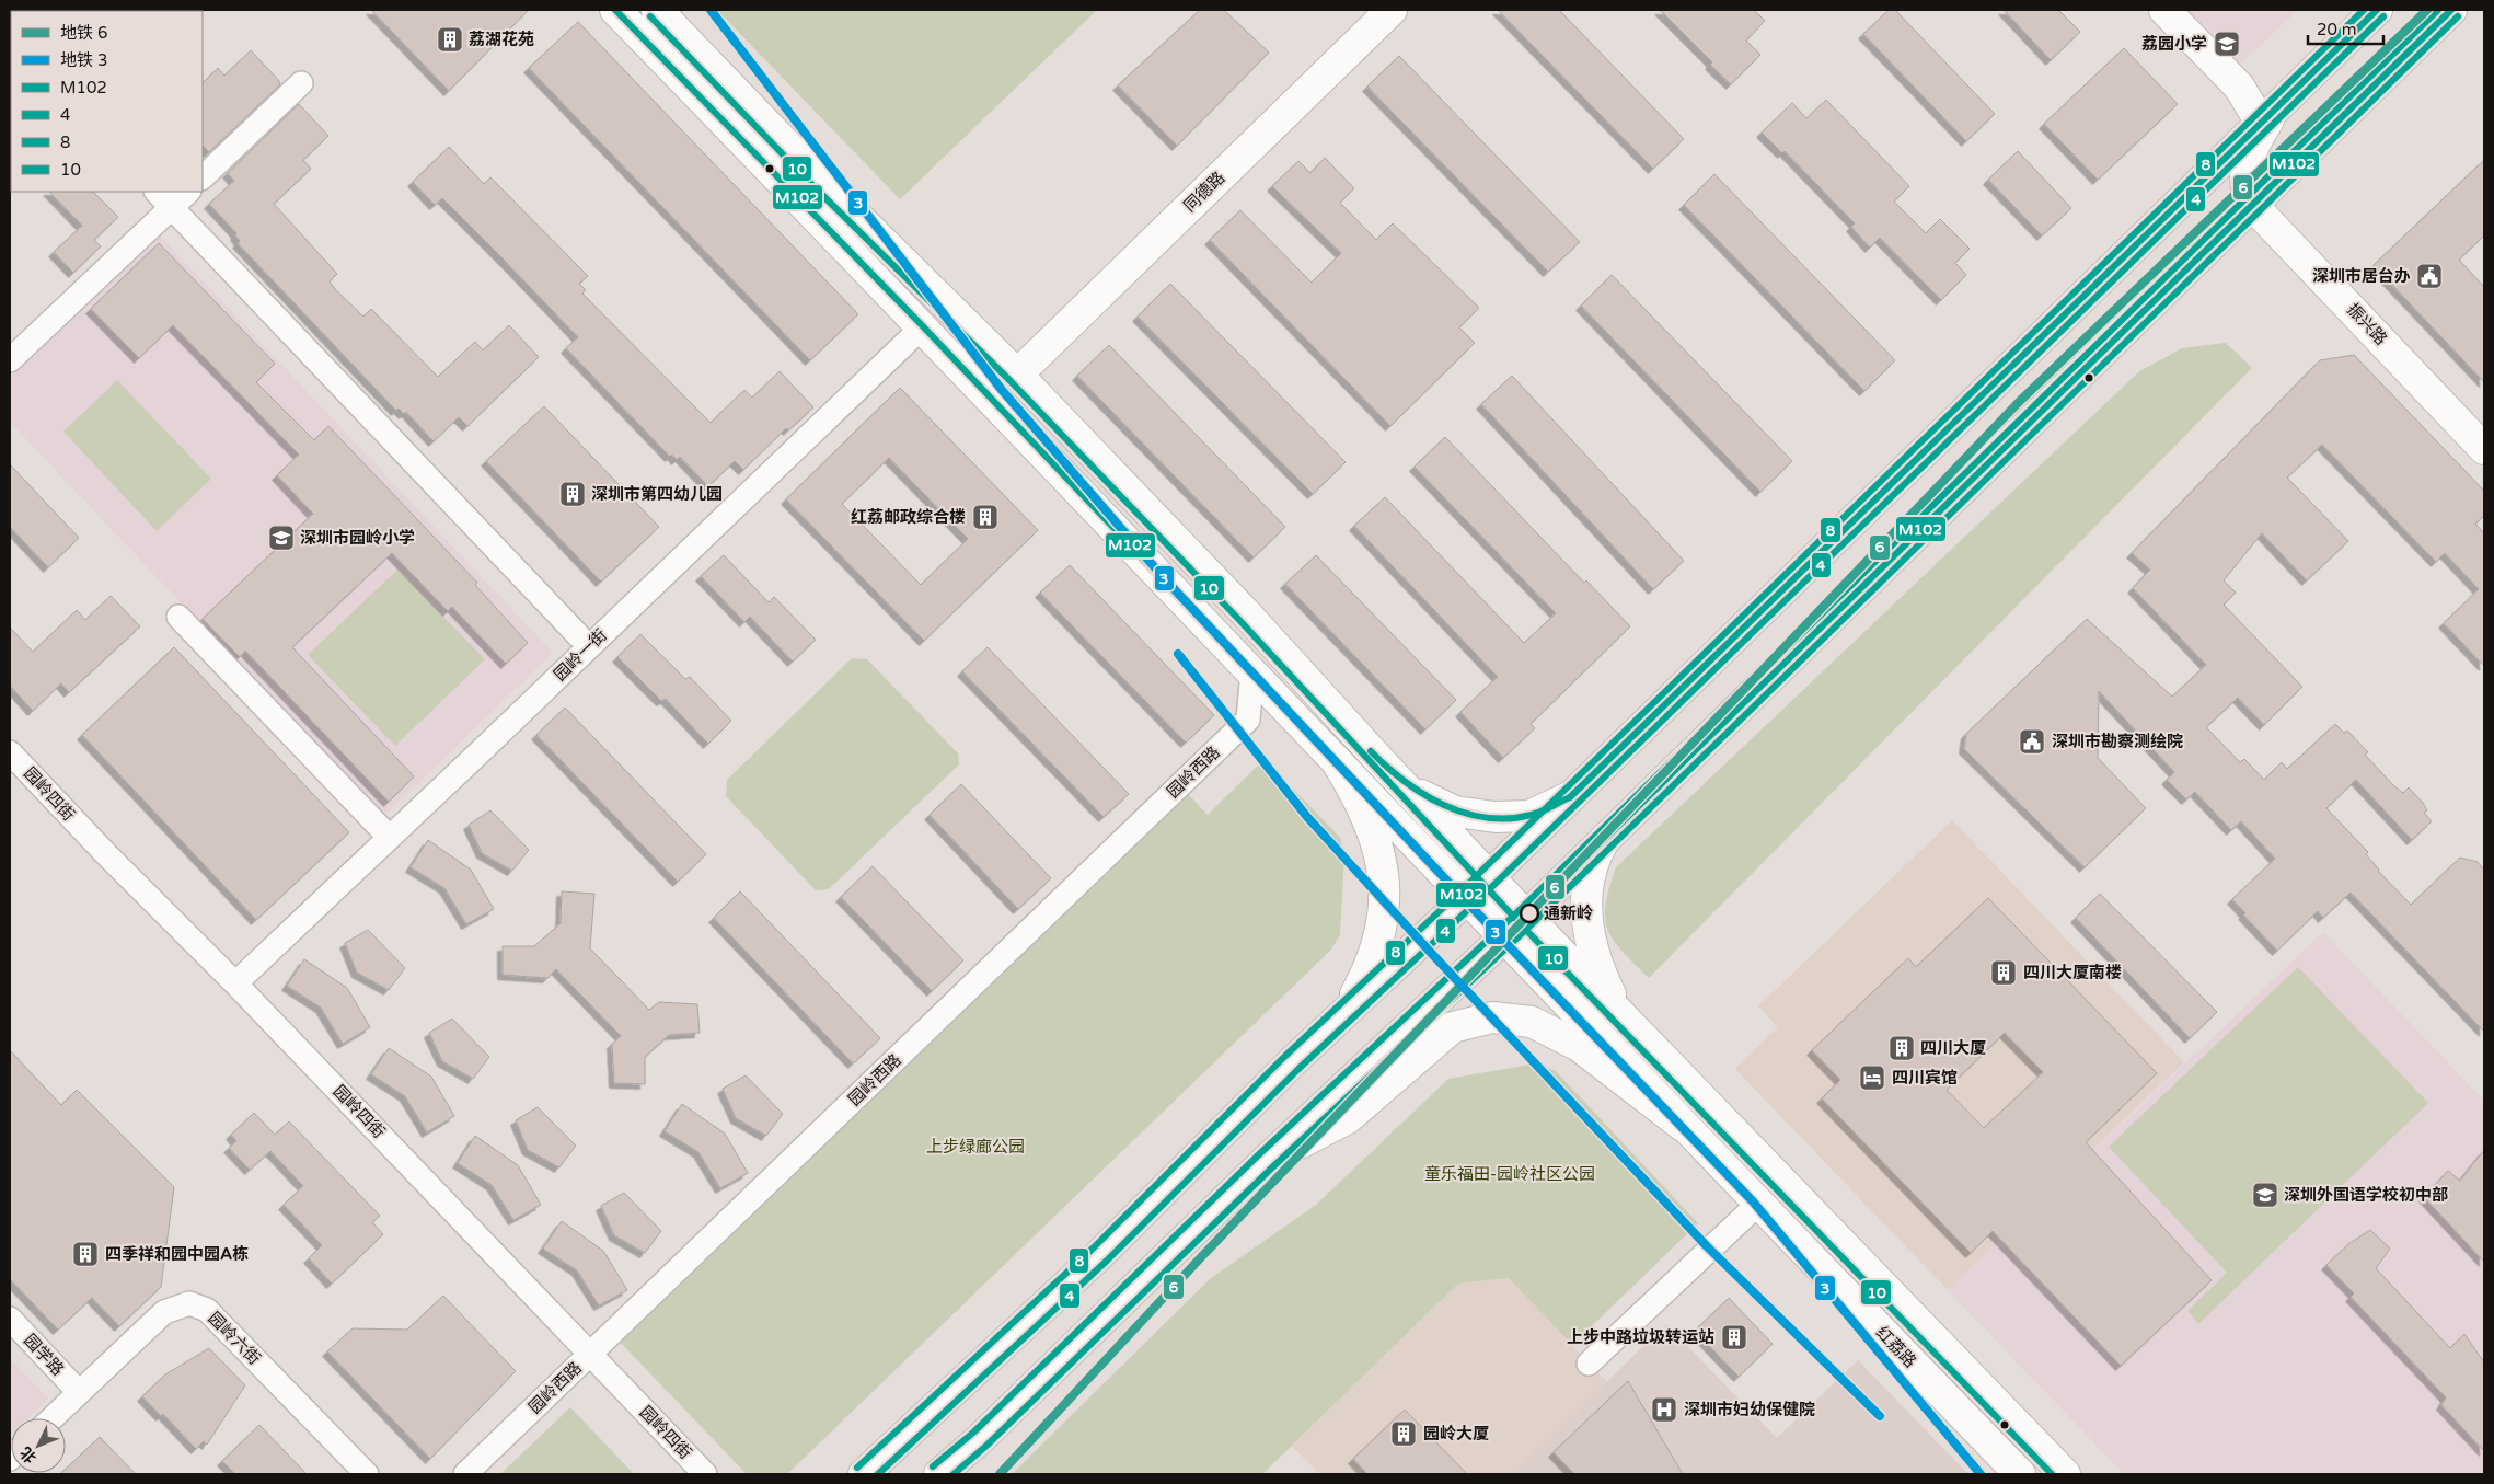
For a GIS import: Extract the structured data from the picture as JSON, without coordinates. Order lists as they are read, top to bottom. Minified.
{"streets":{"main road":["同德路","振兴路","红荔路"],"street":["园岭一街","园岭西路","园岭四街","园岭六街","园学路"]},"crossings":[["同德路","红荔路"],["园岭一街","园岭四街"],["园岭一街","红荔路"],["园岭西路","园岭四街"],["园岭西路","红荔路"],["园岭六街","园学路"]],"parks":["上步绿廊公园","童乐福田-园岭社区公园"],"places":{"building":["荔湖花苑","深圳市第四幼儿园","红荔邮政综合楼","四川大厦南楼","四川大厦","四季祥和园中园A栋","上步中路垃圾转运站","园岭大厦"],"school or university":["荔园小学","深圳市园岭小学","深圳外国语学校初中部"],"public building":["深圳市居台办","深圳市勘察测绘院"],"other":["通新岭"],"hotel":["四川宾馆"],"hospital":["深圳市妇幼保健院"]},"lines":["metro line 6","metro line 3","transit line M102","transit line 8","transit line 4","transit line 10"],"legend":["地铁 6","地铁 3","M102","4","8","10"],"scale_bar":"20 m","north":"bottom left"}
